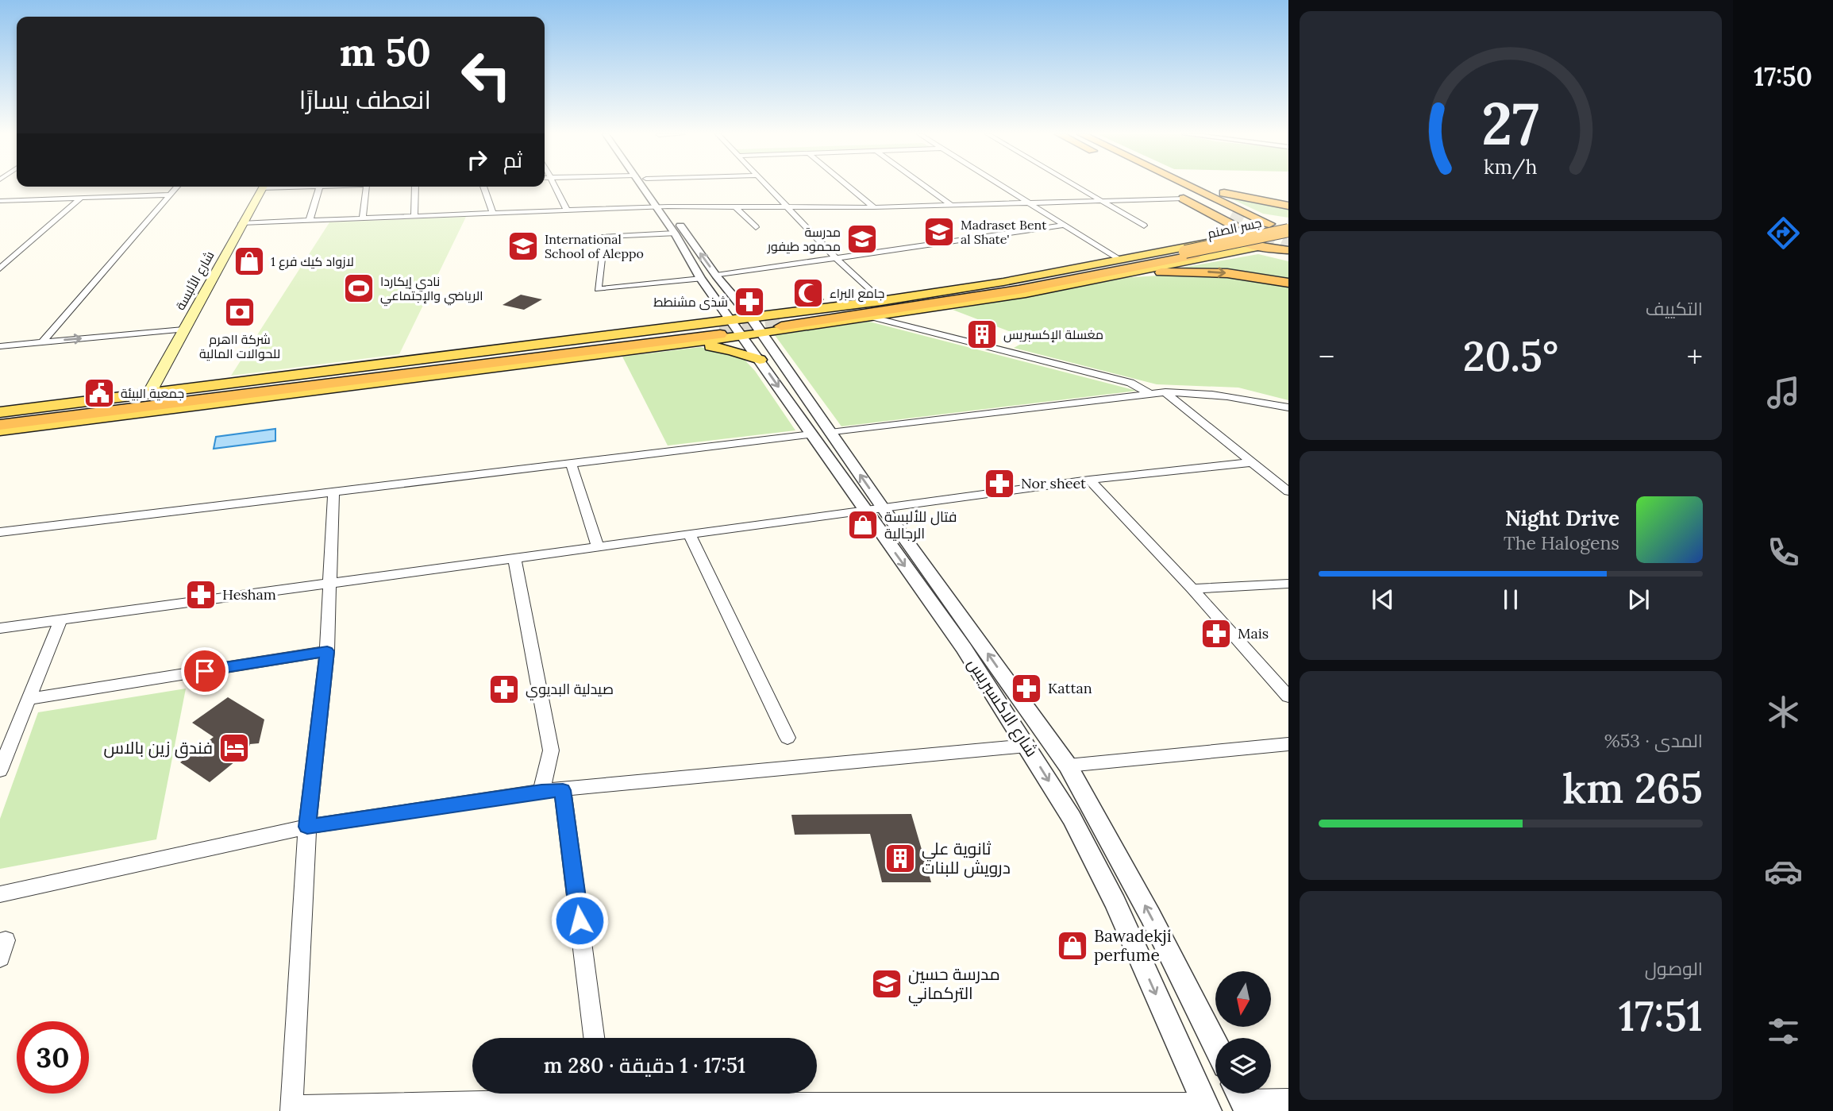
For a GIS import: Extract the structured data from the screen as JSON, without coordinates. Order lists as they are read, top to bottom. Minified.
{"streets":{"highway":["جسر الصنم"],"main road":["شارع الألبسة"],"street":["شارع الاكسبريس"]},"crossings":[["جسر الصنم","شارع الاكسبريس"]],"places":{"school or university":["Madraset Bent al Shate'","مدرسة محمود طيفور","International School of Aleppo","مدرسة حسين التركماني"],"shop":["لازواد كيك فرع 1","فتال للألبسة الرجالية","Bawadekji perfume"],"sports":["نادي إيكاردا الرياضي والإجتماعي"],"mosque":["جامع البراء"],"pharmacy":["شذى مشنطط","Nor sheet","Hesham","Mais","Kattan","صيدلية البديوي"],"bank":["شركة ااهرم للحوالات المالية"],"building":["مغسلة الإكسبريس","ثانوية علي درويش للبنات"],"public building":["جمعية البيئة"],"hotel":["فندق زين بالاس"]},"north":"bottom","page":{"tabs":"17:50","turn":["50 m","انعطف يسارًا"],"then":"ثم","tile":["التكييف",["المدى · 53%","265 km"],["الوصول","17:51"]],"heat":["−","20.5°","+"],"song":["Night Drive","The Halogens"],"limit":"30","trip":"17:51 · 1 دقيقة · 280 m","gauge":["27","km/h"]}}
